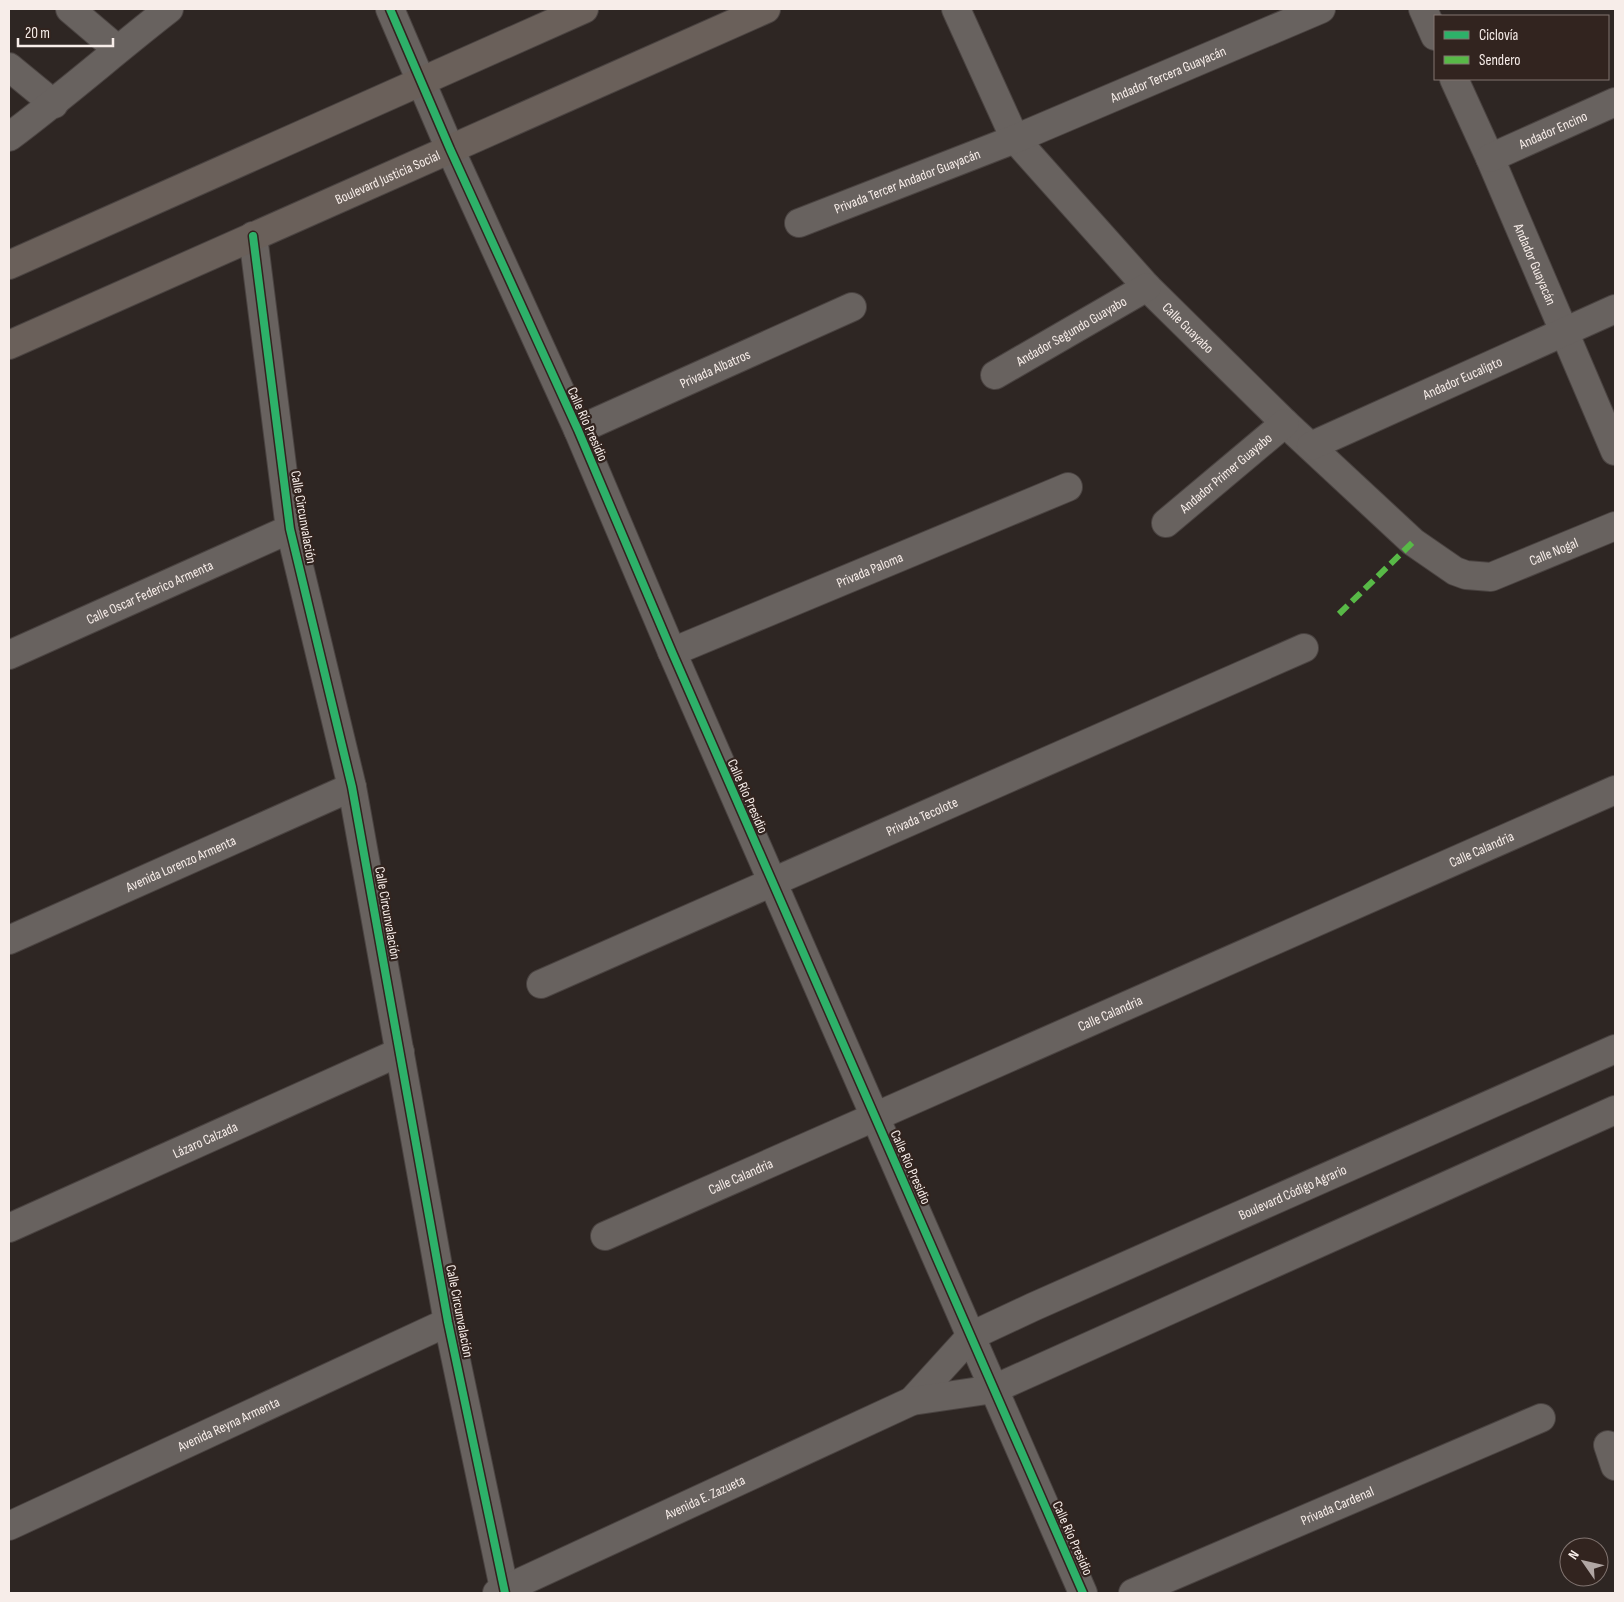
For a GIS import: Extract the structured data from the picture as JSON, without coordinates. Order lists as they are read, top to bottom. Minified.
{"streets":{"main road":["Boulevard Justicia Social"],"street":["Andador Tercera Guayacán","Andador Encino","Privada Tercer Andador Guayacán","Andador Guayacán","Calle Guayabo","Andador Segundo Guayabo","Privada Albatros","Andador Eucalipto","Calle Río Presidio","Andador Primer Guayabo","Calle Circunvalación","Calle Nogal","Privada Paloma","Calle Oscar Federico Armenta","Privada Tecolote","Calle Calandria","Avenida Lorenzo Armenta","Lázaro Calzada","Boulevard Código Agrario","Avenida Reyna Armenta","Avenida E. Zazueta","Privada Cardenal"]},"crossings":[["Andador Tercera Guayacán","Privada Tercer Andador Guayacán"],["Andador Tercera Guayacán","Calle Guayabo"],["Andador Encino","Andador Guayacán"],["Boulevard Justicia Social","Calle Río Presidio"],["Boulevard Justicia Social","Calle Circunvalación"],["Privada Tercer Andador Guayacán","Calle Guayabo"],["Andador Guayacán","Andador Eucalipto"],["Calle Guayabo","Andador Segundo Guayabo"],["Calle Guayabo","Andador Eucalipto"],["Calle Guayabo","Andador Primer Guayabo"],["Calle Guayabo","Calle Nogal"],["Privada Albatros","Calle Río Presidio"],["Calle Río Presidio","Privada Paloma"],["Calle Río Presidio","Privada Tecolote"],["Calle Río Presidio","Calle Calandria"],["Calle Río Presidio","Boulevard Código Agrario"],["Calle Río Presidio","Avenida E. Zazueta"],["Calle Circunvalación","Calle Oscar Federico Armenta"],["Calle Circunvalación","Avenida Lorenzo Armenta"],["Calle Circunvalación","Lázaro Calzada"],["Calle Circunvalación","Avenida Reyna Armenta"],["Calle Circunvalación","Avenida E. Zazueta"],["Boulevard Código Agrario","Avenida E. Zazueta"]],"legend":["Ciclovía","Sendero"],"scale_bar":"20 m","north":"top left"}
